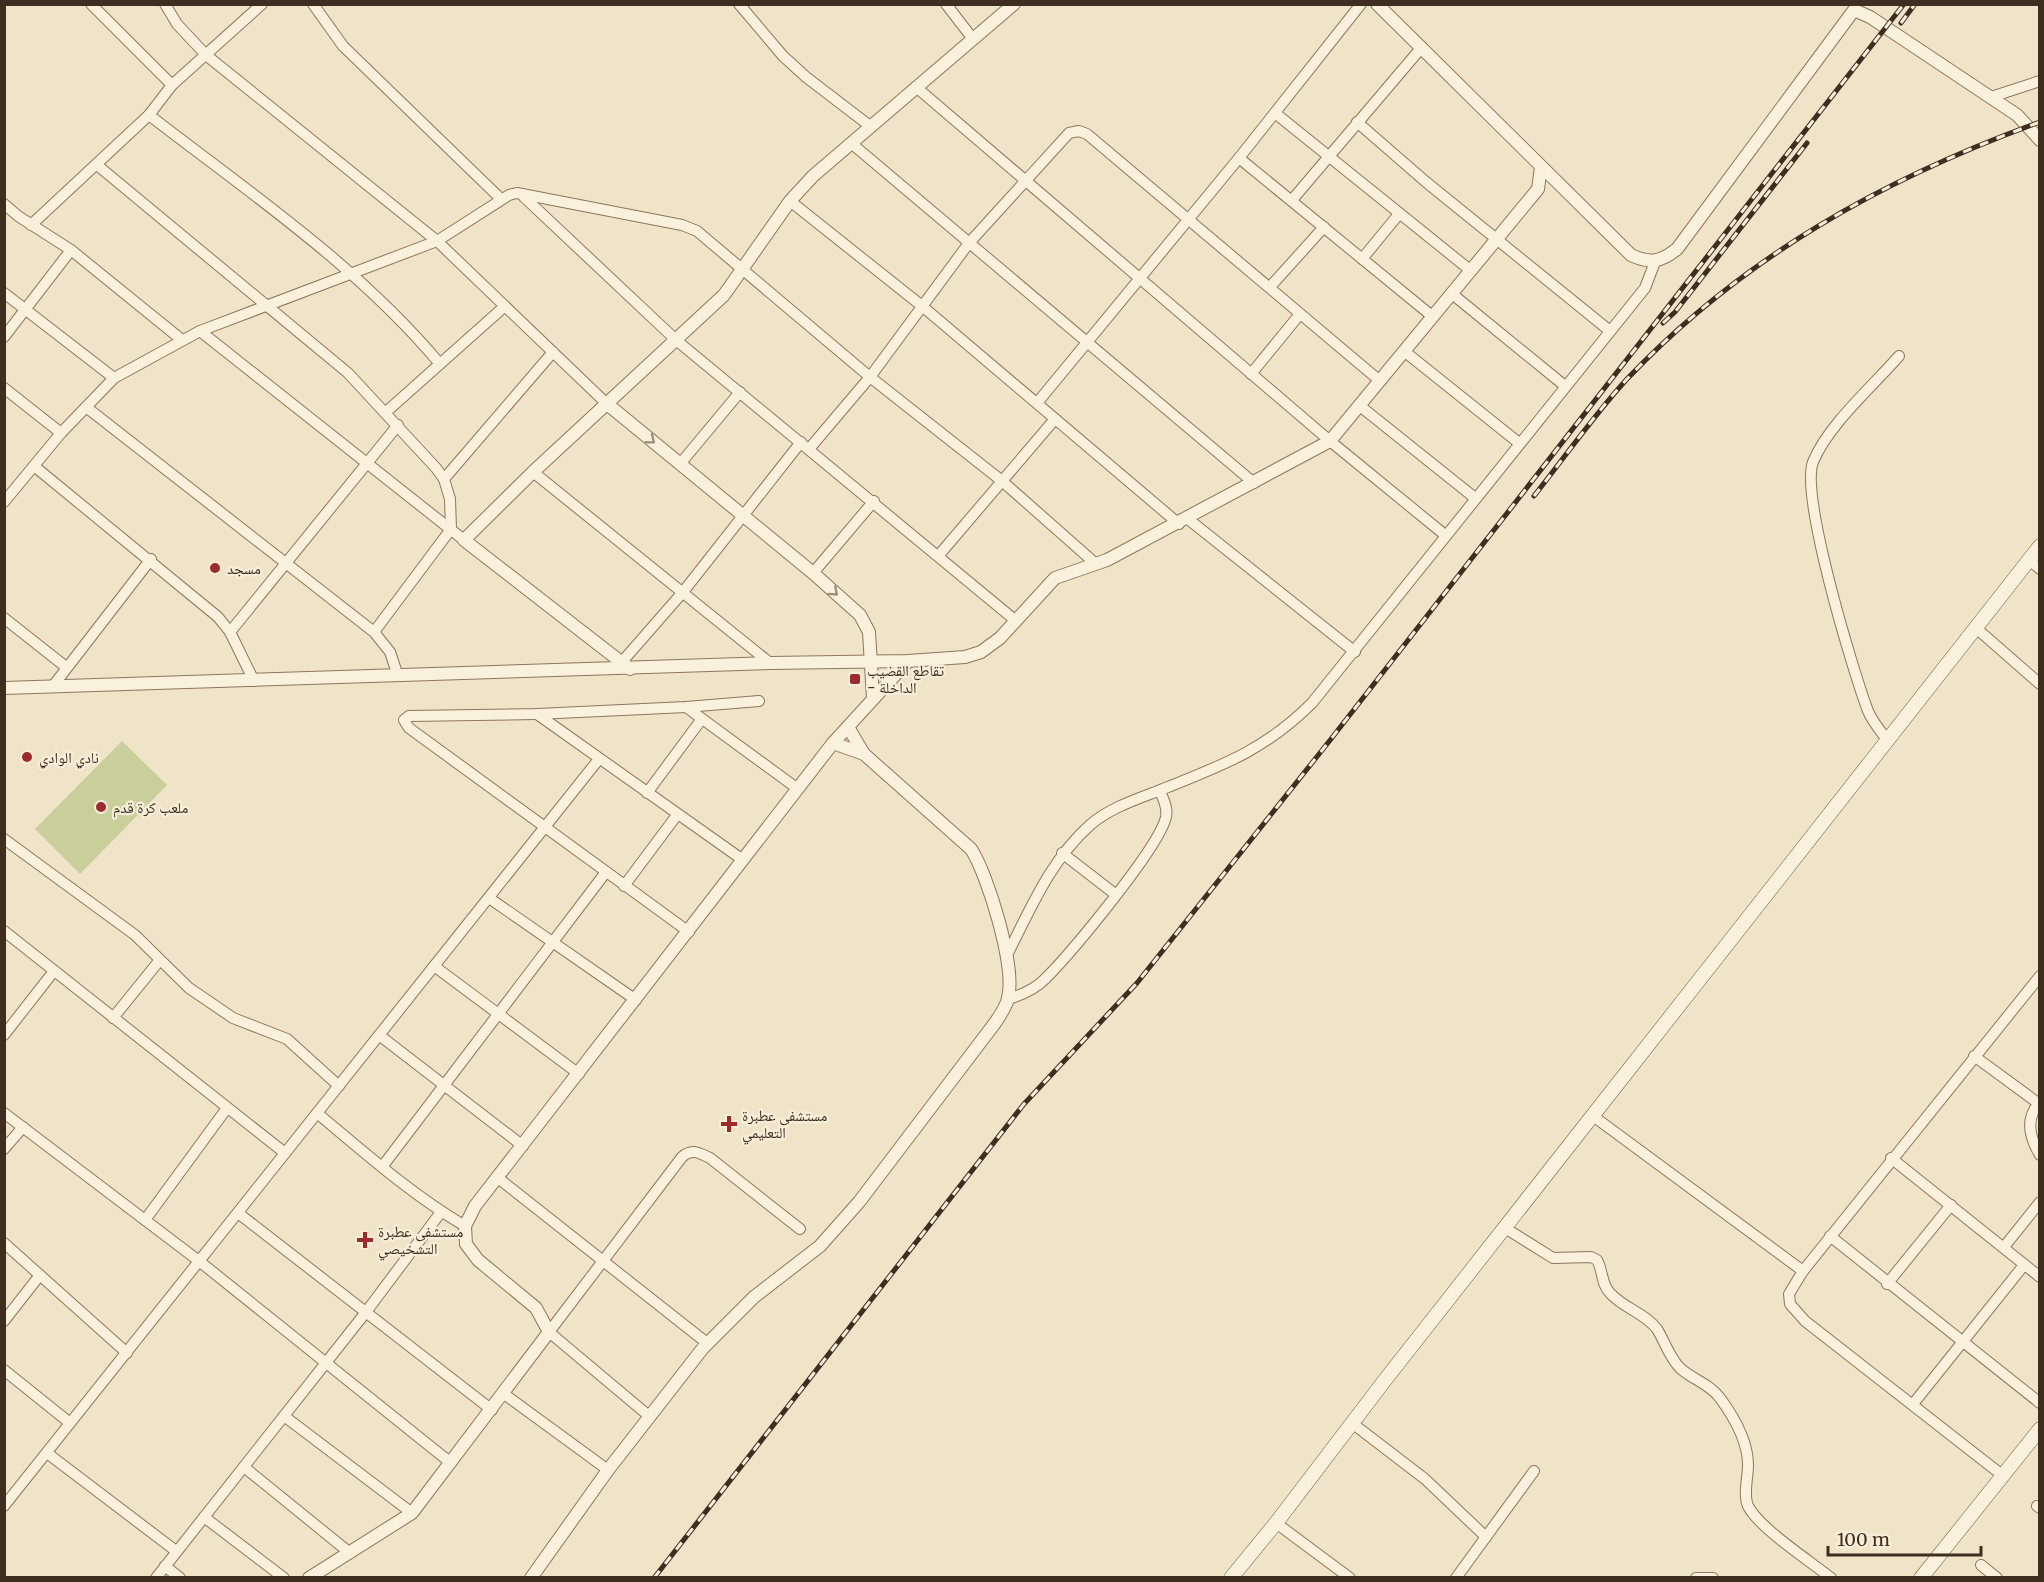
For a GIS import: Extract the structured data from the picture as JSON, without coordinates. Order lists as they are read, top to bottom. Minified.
{"places":{"other":["مسجد","نادي الوادي","ملعب كرة قدم"],"transit":["تقاطع القضيب - الداخلة"],"health":["مستشفى عطبرة التعليمي","مستشفى عطبرة التشخيصي"]},"scale_bar":"100 m"}
